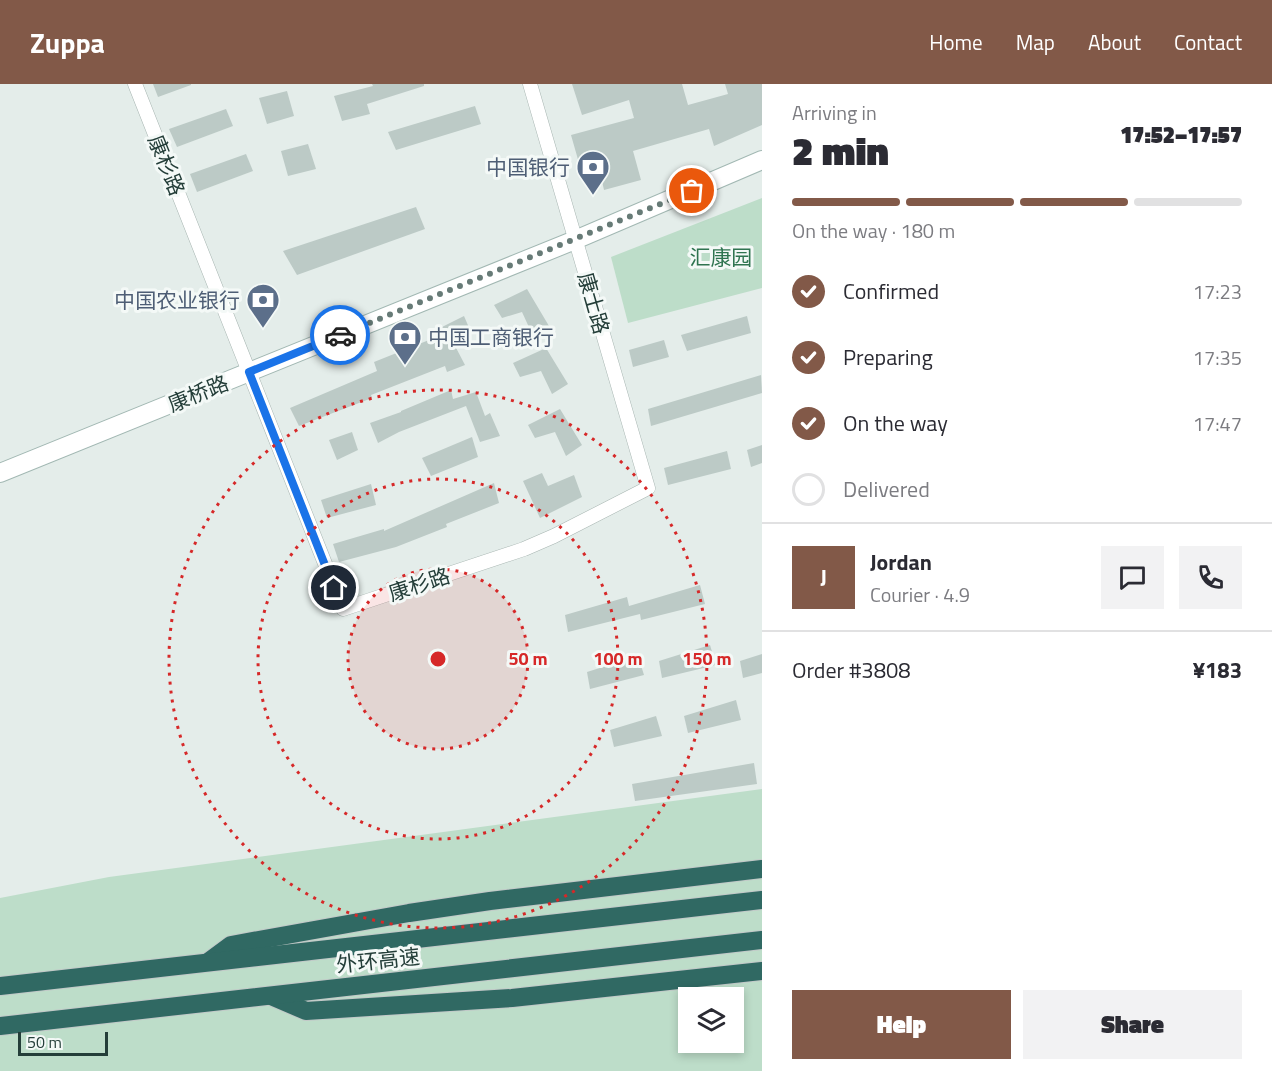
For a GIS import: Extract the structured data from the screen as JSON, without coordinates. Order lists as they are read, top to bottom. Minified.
{"streets":{"highway":["外环高速"],"main road":["康桥路"],"street":["康杉路","康士路"]},"crossings":[["康杉路","康士路"],["康杉路","康桥路"],["康士路","康桥路"]],"parks":["汇康园"],"places":{"bank":["中国银行","中国农业银行","中国工商银行"]},"scale_bar":"50 m","page":{"header":"Zuppa","nav":["Home","Map","About","Contact"],"heading":["2 min","Arriving in","17:52–17:57"],"panel":["Jordan","Courier · 4.9","Order #3808","¥183"],"bar":"On the way · 180 m","list":[["Confirmed","17:23"],["Preparing","17:35"],["On the way","17:47"],"Delivered"],"round":"J","buttons":["Help","Share"],"scale":"50 m"},"rings":["50 m","100 m","150 m"]}
